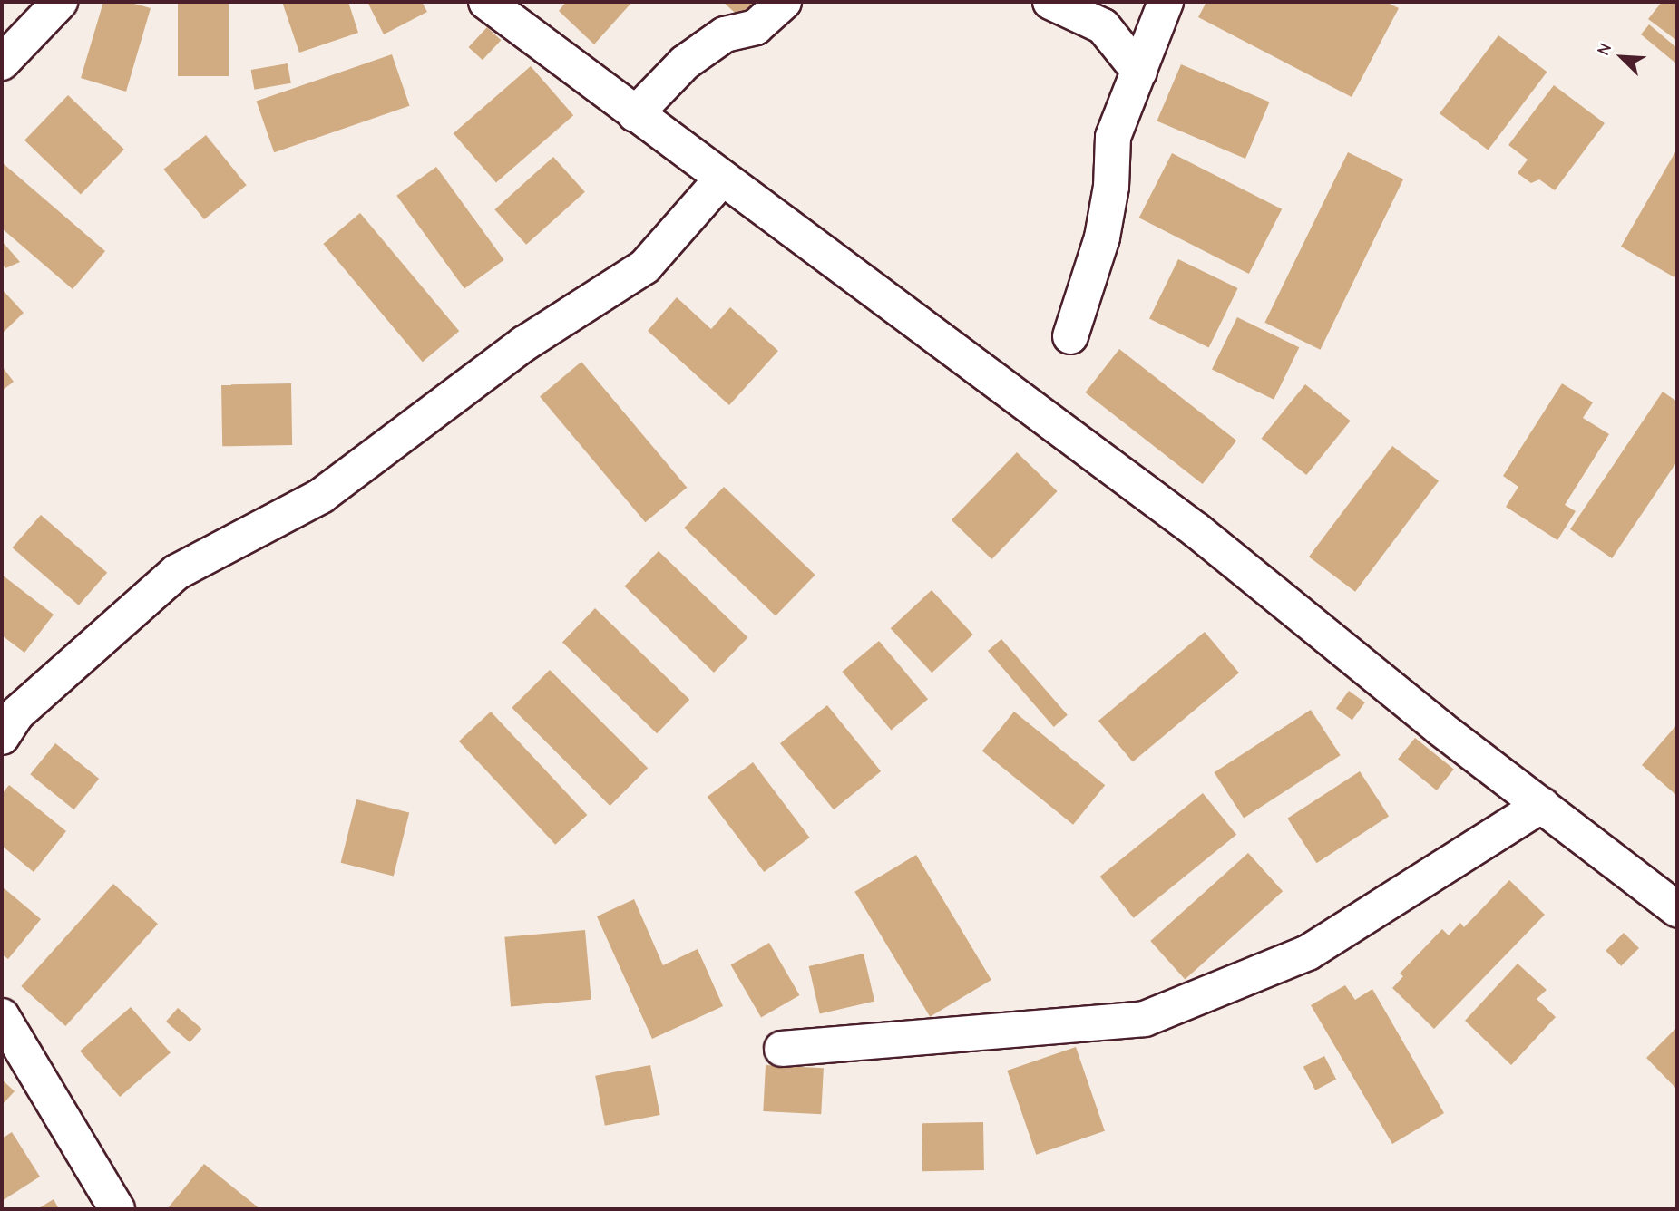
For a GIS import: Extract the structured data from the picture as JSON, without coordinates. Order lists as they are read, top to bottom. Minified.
{"north":"top left"}
